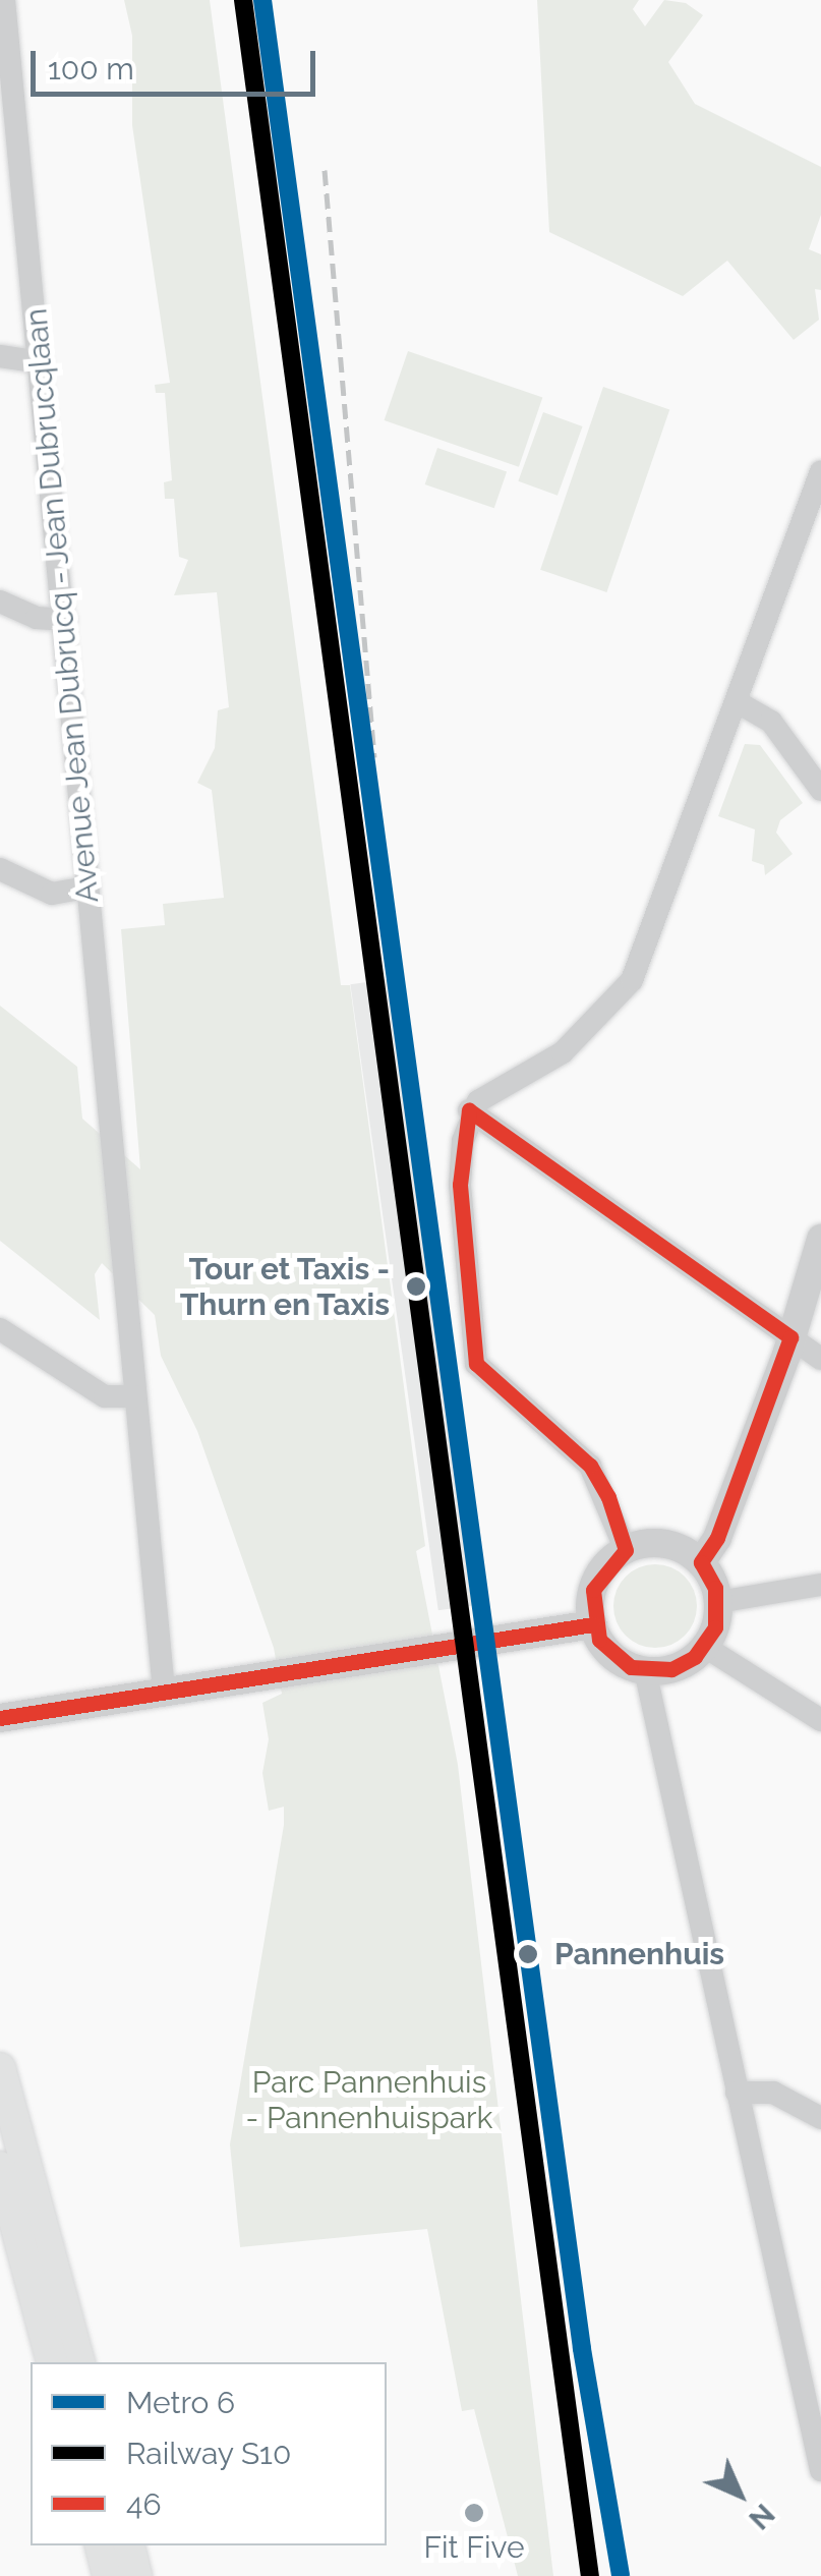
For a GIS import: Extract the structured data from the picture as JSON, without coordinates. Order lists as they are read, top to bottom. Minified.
{"streets":{"street":["Avenue Jean Dubrucq - Jean Dubrucqlaan"]},"parks":["Parc Pannenhuis - Pannenhuispark"],"places":["Tour et Taxis - Thurn en Taxis","Pannenhuis","Fit Five"],"lines":["metro line 6","rail line S10","transit line 46"],"legend":["Metro 6","Railway S10","46"],"scale_bar":"100 m","north":"bottom right"}
